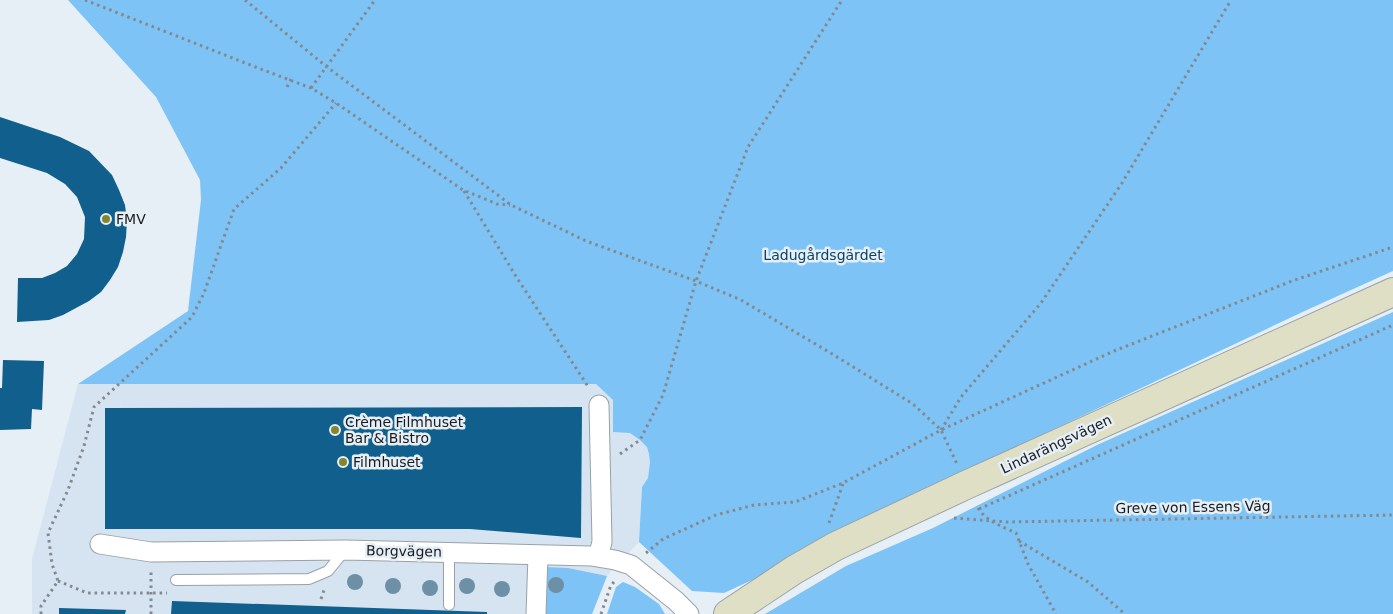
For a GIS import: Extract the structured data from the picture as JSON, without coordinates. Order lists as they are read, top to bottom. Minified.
{"streets":{"street":["Lindarängsvägen","Borgvägen"],"path":["Greve von Essens Väg"]},"parks":["Ladugårdsgärdet"],"places":["FMV","Crème Filmhuset Bar & Bistro","Filmhuset"]}
